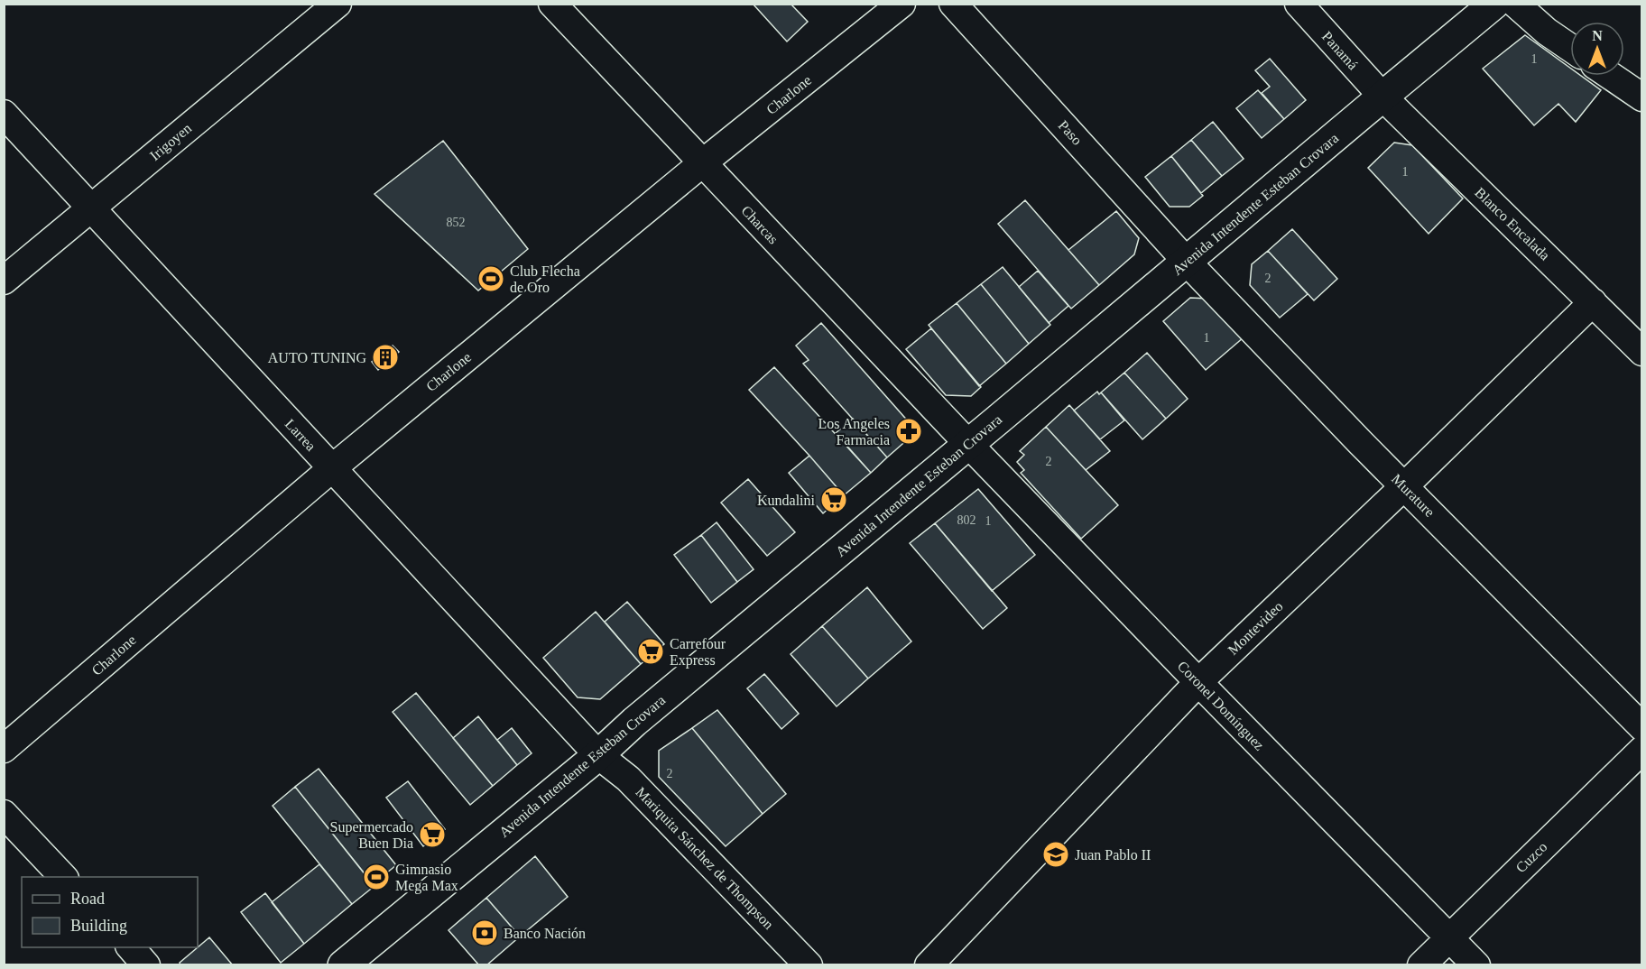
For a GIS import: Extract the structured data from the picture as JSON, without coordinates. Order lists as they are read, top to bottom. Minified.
{"streets":{"main road":["Avenida Intendente Esteban Crovara"],"street":["Panamá","Charlone","Paso","Irigoyen","Blanco Encalada","Charcas","Larrea","Murature","Montevideo","Coronel Domínguez","Cuzco","Mariquita Sánchez de Thompson"]},"crossings":[["Panamá","Avenida Intendente Esteban Crovara"],["Panamá","Blanco Encalada"],["Charlone","Charcas"],["Charlone","Larrea"],["Paso","Avenida Intendente Esteban Crovara"],["Paso","Murature"],["Irigoyen","Larrea"],["Avenida Intendente Esteban Crovara","Blanco Encalada"],["Avenida Intendente Esteban Crovara","Charcas"],["Avenida Intendente Esteban Crovara","Larrea"],["Avenida Intendente Esteban Crovara","Murature"],["Avenida Intendente Esteban Crovara","Coronel Domínguez"],["Avenida Intendente Esteban Crovara","Mariquita Sánchez de Thompson"],["Blanco Encalada","Montevideo"],["Charcas","Coronel Domínguez"],["Larrea","Mariquita Sánchez de Thompson"],["Murature","Montevideo"],["Montevideo","Coronel Domínguez"],["Coronel Domínguez","Cuzco"]],"places":{"sports":["Club Flecha de Oro","Gimnasio Mega Max"],"building":["AUTO TUNING"],"pharmacy":["Los Angeles Farmacia"],"supermarket":["Kundalini","Carrefour Express","Supermercado Buen Dia"],"school or university":["Juan Pablo II"],"bank":["Banco Nación"]},"house_numbers":["1","1","852","2","1","2","802","1","2"],"legend":["Road","Building"],"north":"top"}
